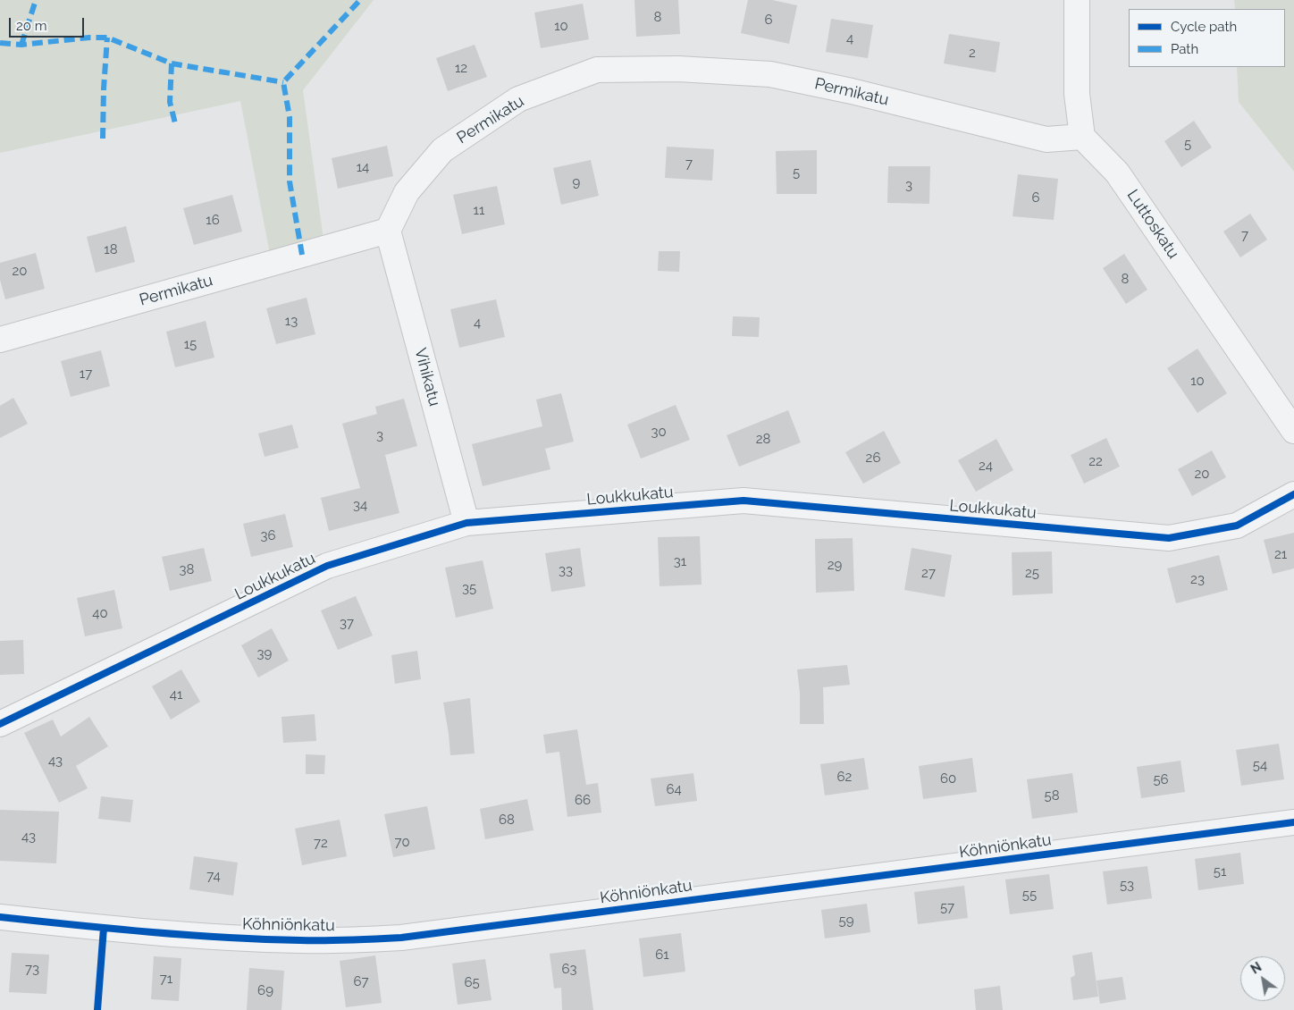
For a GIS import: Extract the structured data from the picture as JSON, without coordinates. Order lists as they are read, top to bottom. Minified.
{"streets":{"street":["Permikatu","Luttoskatu","Vihikatu","Loukkukatu","Köhniönkatu"]},"crossings":[["Permikatu","Luttoskatu"],["Permikatu","Vihikatu"],["Vihikatu","Loukkukatu"]],"house_numbers":["8","6","10","4","2","12","5","7","14","5","9","3","6","11","16","7","18","20","8","13","4","15","17","10","30","3","28","26","22","24","20","34","36","21","31","29","38","33","27","25","23","35","40","37","39","41","43","54","62","60","56","64","58","66","68","43","70","72","51","74","53","55","57","59","61","73","63","71","67","65","69"],"legend":["Cycle path","Path"],"scale_bar":"20 m","north":"top left"}
